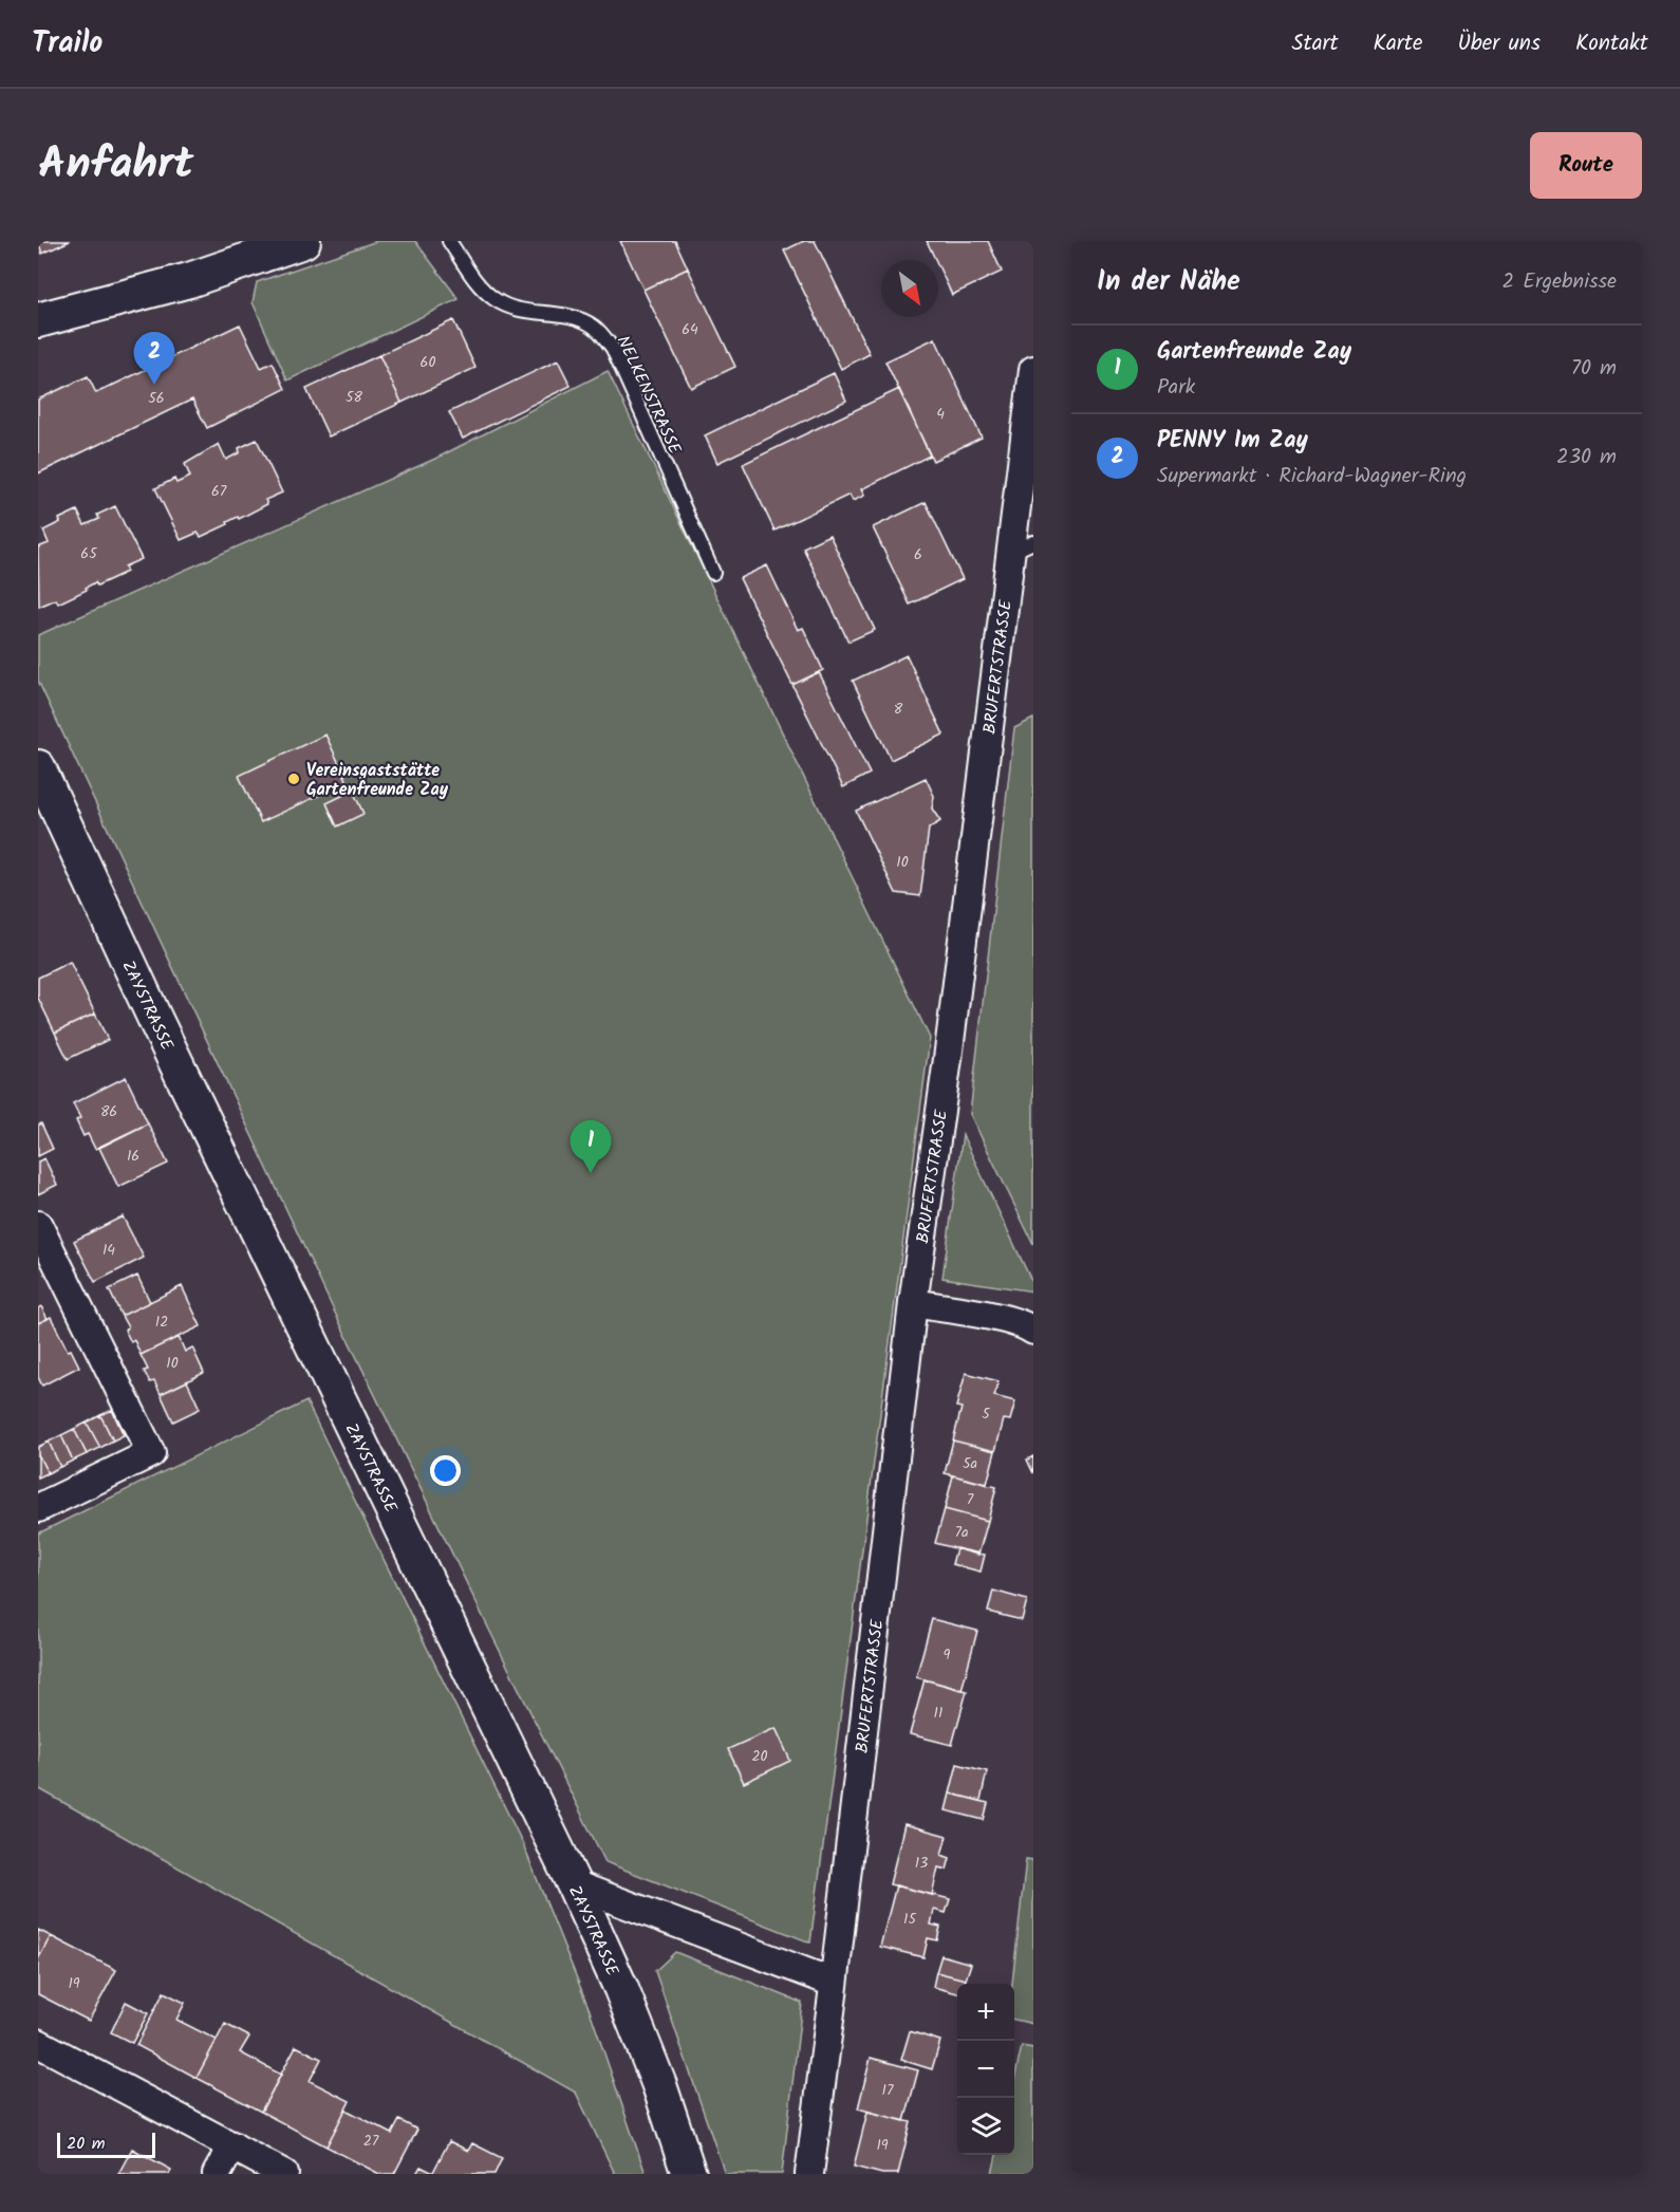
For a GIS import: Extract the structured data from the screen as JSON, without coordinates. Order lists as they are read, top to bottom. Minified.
{"streets":{"street":["BRUFERTSTRASSE","ZAYSTRASSE"],"lane":["NELKENSTRASSE"]},"places":["Vereinsgaststätte Gartenfreunde Zay"],"house_numbers":["64","60","58","56","4","67","65","6","8","10","86","16","14","12","10","5","5a","7","7a","9","11","20","13","15","19","17","27","19"],"scale_bar":"20 m","north":"bottom right","page":{"header":"Trailo","nav":["Start","Karte","Über uns","Kontakt"],"title":"Anfahrt","buttons":"Route","heading":["In der Nähe","2 Ergebnisse"],"list":[{"mark":"1","name":"Gartenfreunde Zay","note":"Park","value":"70 m"},{"mark":"2","name":"PENNY Im Zay","note":"Supermarkt · Richard-Wagner-Ring","value":"230 m"}],"pins":["2","1"],"map_buttons":["+","−"],"scale":"20 m"}}
